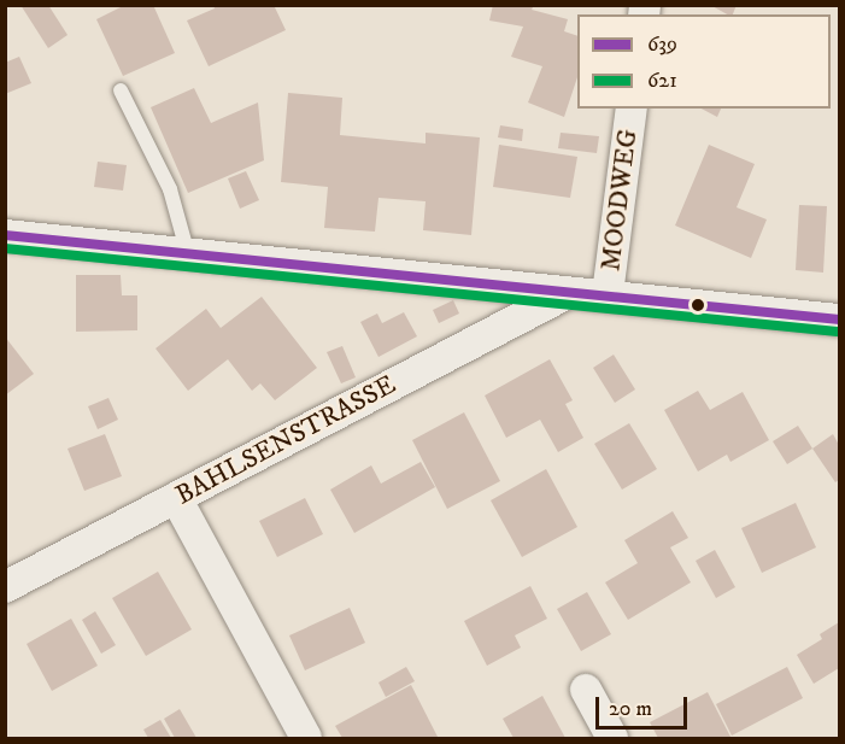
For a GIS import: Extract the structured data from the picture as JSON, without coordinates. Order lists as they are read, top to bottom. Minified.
{"streets":{"street":["MOODWEG","BAHLSENSTRASSE"]},"lines":["transit line 639","transit line 621"],"legend":["639","621"],"scale_bar":"20 m"}
